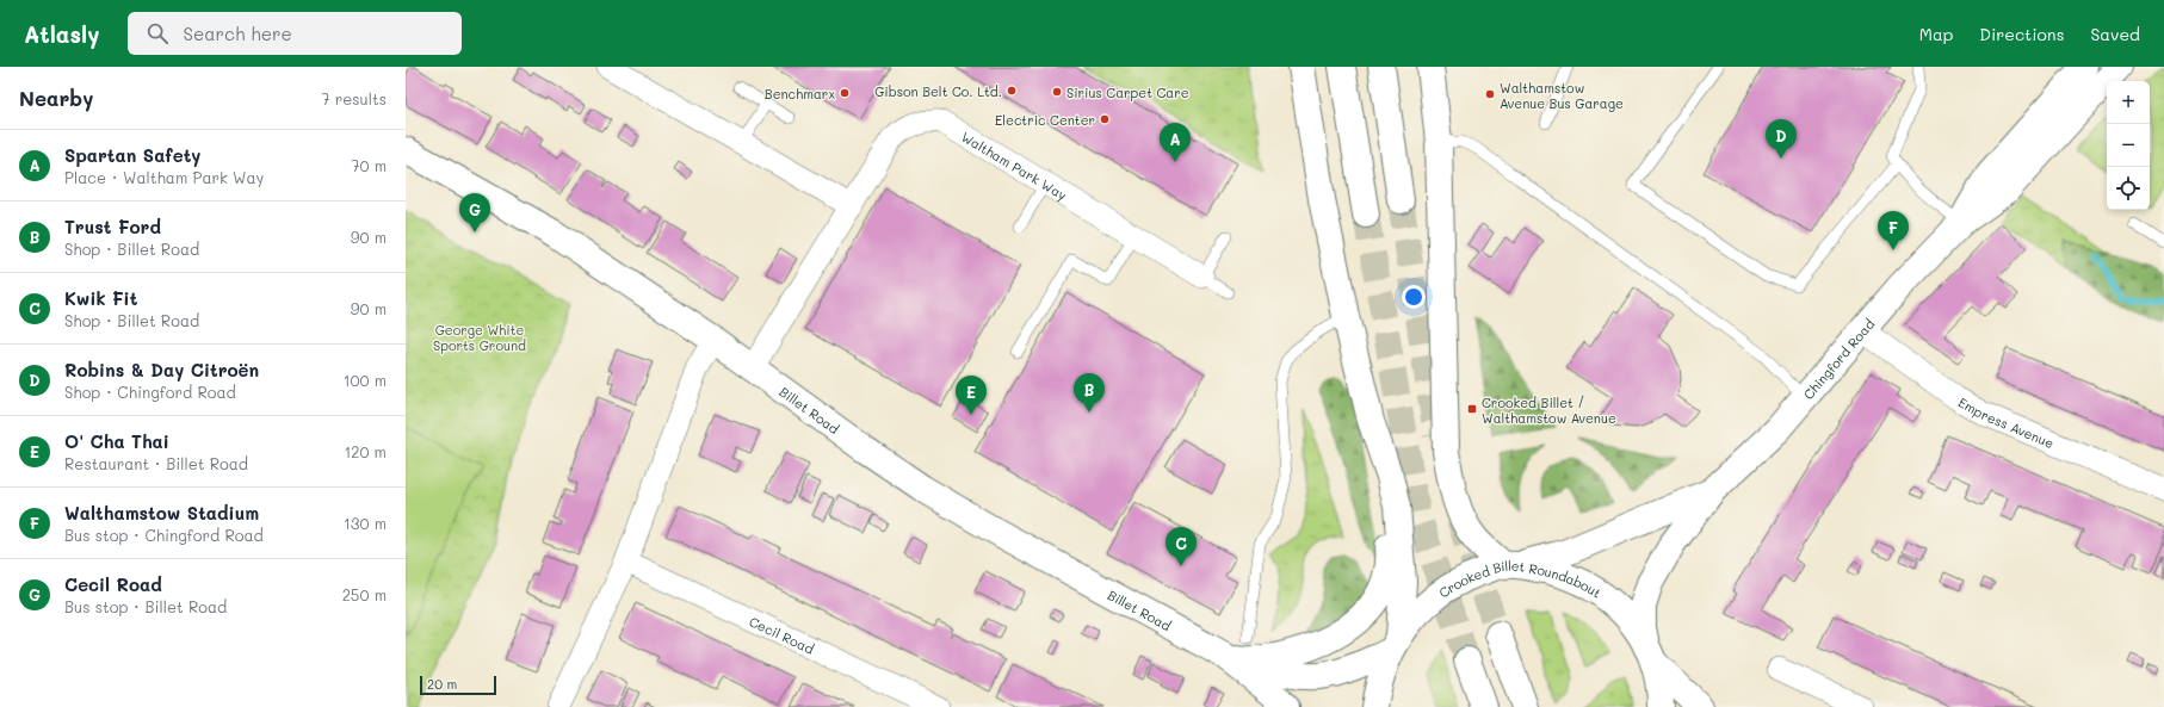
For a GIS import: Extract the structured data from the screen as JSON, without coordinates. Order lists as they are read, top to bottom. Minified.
{"streets":{"main road":["Chingford Road","Billet Road","Crooked Billet Roundabout"],"street":["Waltham Park Way","Empress Avenue","Cecil Road"]},"crossings":[["Waltham Park Way","Billet Road"],["Chingford Road","Empress Avenue"],["Chingford Road","Crooked Billet Roundabout"],["Billet Road","Crooked Billet Roundabout"]],"parks":["George White Sports Ground"],"places":{"other":["Gibson Belt Co. Ltd.","Sirius Carpet Care","Benchmarx","Walthamstow Avenue Bus Garage","Electric Center"],"transit":["Crooked Billet / Walthamstow Avenue"]},"scale_bar":"20 m","page":{"header":"Atlasly","search":"Search here","nav":["Map","Directions","Saved"],"heading":["Nearby","7 results"],"map_buttons":["+","−"],"pins":["D","A","G","F","B","E","C"],"list":[{"mark":"A","name":"Spartan Safety","note":"Place · Waltham Park Way","value":"70 m"},{"mark":"B","name":"Trust Ford","note":"Shop · Billet Road","value":"90 m"},{"mark":"C","name":"Kwik Fit","note":"Shop · Billet Road","value":"90 m"},{"mark":"D","name":"Robins & Day Citroën","note":"Shop · Chingford Road","value":"100 m"},{"mark":"E","name":"O' Cha Thai","note":"Restaurant · Billet Road","value":"120 m"},{"mark":"F","name":"Walthamstow Stadium","note":"Bus stop · Chingford Road","value":"130 m"},{"mark":"G","name":"Cecil Road","note":"Bus stop · Billet Road","value":"250 m"}],"scale":"20 m"}}
